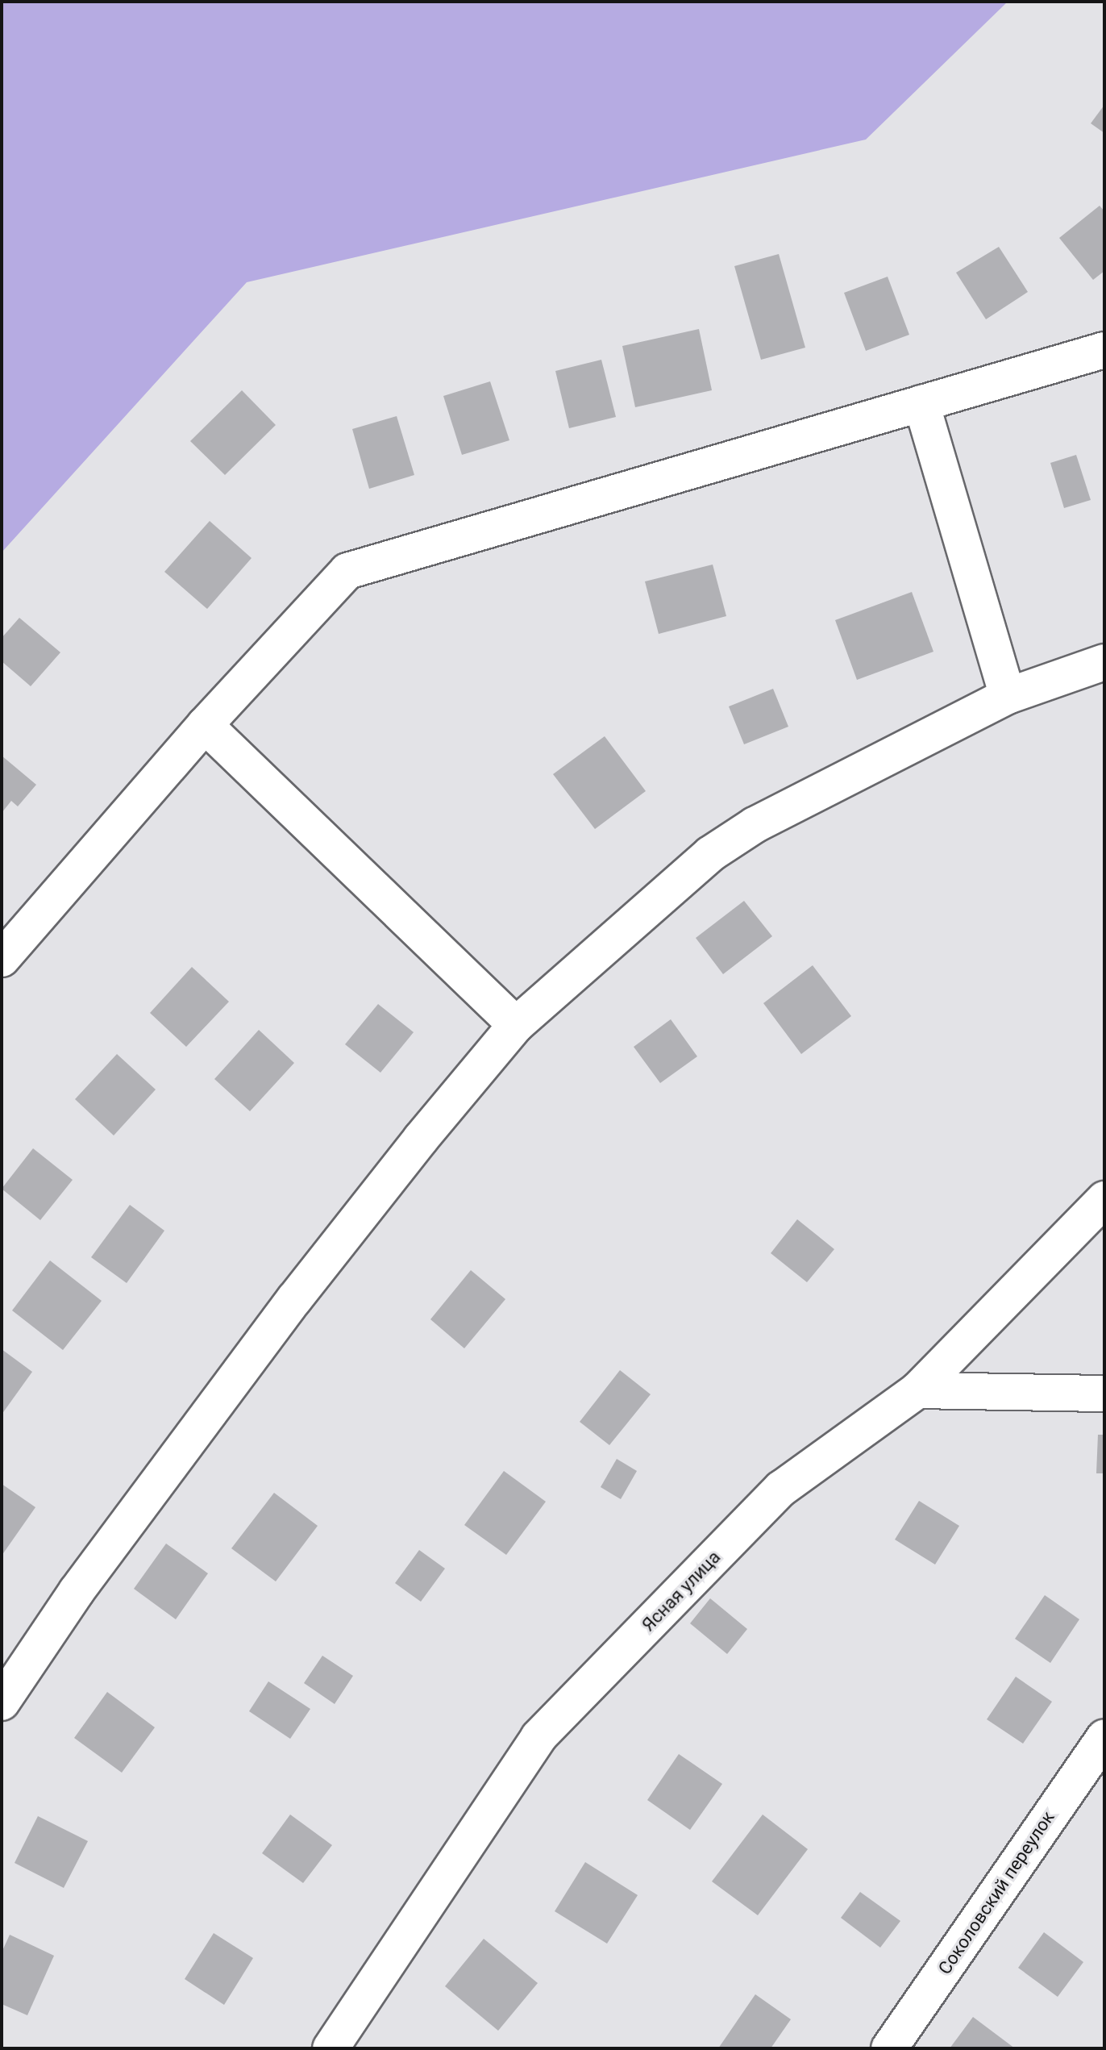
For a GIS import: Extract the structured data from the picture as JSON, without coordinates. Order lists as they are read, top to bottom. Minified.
{"streets":{"street":["Ясная улица","Соколовский переулок"]}}
